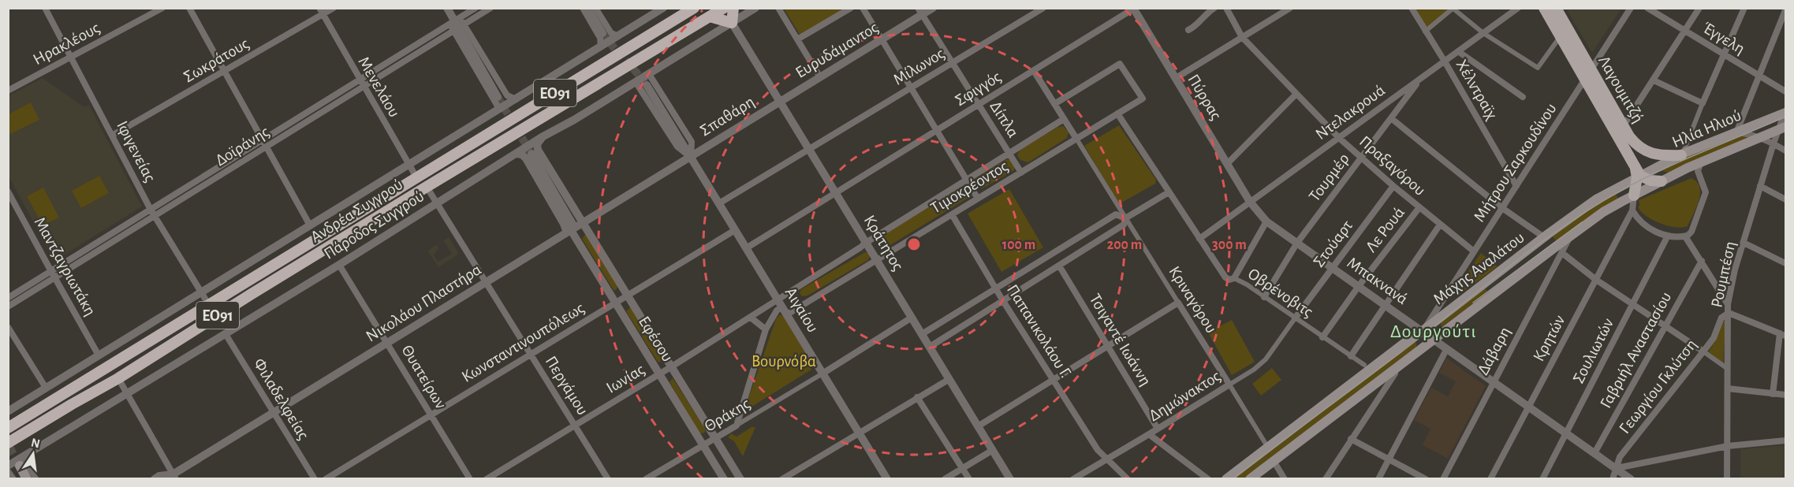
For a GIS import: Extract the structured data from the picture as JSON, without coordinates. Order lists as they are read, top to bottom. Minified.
{"streets":{"highway":["ΕΟ91","Ανδρέα Συγγρού"],"main road":["Λαγουμιτζή","Ηλία Ηλιού","Μάχης Αναλάτου"],"street":["Έγγελη","Ηρακλέους","Ευρυδάμαντος","Σωκράτους","Μίλωνος","Μενελάου","Σφιγγός","Χέλντραϊχ","Πύρρας","Ντελακρουά","Σπαθάρη","Δίπλα","Δοϊράνης","Ιφιγενείας","Μήτρου Σαρκουδίνου","Πραξαγόρου","Τουρμέρ","Τιμοκρέοντος","Πάροδος Συγγρού","Λε Ρουά","Κράτητος","Στούαρτ","Μαντζαγριωτάκη","Ρουμπέση","Μπακνανά","Οβρένοβιτς","Κριναγόρου","Νικολάου Πλαστήρα","Αιγαίου","Παπανικολάου Γ.","Κρητών","Εφέσου","Τσιγαντέ Ιωάννη","Κωνσταντινουπόλεως","Γαβριήλ Αναστασίου","Δάβαρη","Σουλιωτών","Θυατείρων","Ιωνίας","Περγάμου","Γεωργίου Γκλύτση","Δημώνακτος","Φιλαδελφείας","Θράκης"]},"crossings":[["Ηρακλέους","Ιφιγενείας"],["Ευρυδάμαντος","Σπαθάρη"],["Ευρυδάμαντος","Δίπλα"],["Ευρυδάμαντος","Κράτητος"],["Σωκράτους","Μενελάου"],["Σωκράτους","Ιφιγενείας"],["Μίλωνος","Δίπλα"],["Μίλωνος","Κράτητος"],["Μίλωνος","Αιγαίου"],["Μενελάου","Δοϊράνης"],["Μενελάου","Ανδρέα Συγγρού"],["Μενελάου","Πάροδος Συγγρού"],["Σφιγγός","Πύρρας"],["Σφιγγός","Δίπλα"],["Σφιγγός","Κράτητος"],["Σφιγγός","Κριναγόρου"],["Σφιγγός","Αιγαίου"],["Χέλντραϊχ","Ντελακρουά"],["Χέλντραϊχ","Μήτρου Σαρκουδίνου"],["Λαγουμιτζή","Ηλία Ηλιού"],["Λαγουμιτζή","Μήτρου Σαρκουδίνου"],["Λαγουμιτζή","Μάχης Αναλάτου"],["Πύρρας","Ντελακρουά"],["Πύρρας","Μπακνανά"],["Ντελακρουά","Πραξαγόρου"],["Ντελακρουά","Τουρμέρ"],["Ντελακρουά","Μπακνανά"],["Ντελακρουά","Οβρένοβιτς"],["Σπαθάρη","Κράτητος"],["Σπαθάρη","Αιγαίου"],["Δίπλα","Τιμοκρέοντος"],["Ηλία Ηλιού","Μάχης Αναλάτου"],["Ηλία Ηλιού","Ρουμπέση"],["Δοϊράνης","Ιφιγενείας"],["Δοϊράνης","Μαντζαγριωτάκη"],["Ιφιγενείας","Ανδρέα Συγγρού"],["Ιφιγενείας","Πάροδος Συγγρού"],["Μήτρου Σαρκουδίνου","Πραξαγόρου"],["Μήτρου Σαρκουδίνου","Μάχης Αναλάτου"],["Μήτρου Σαρκουδίνου","Μπακνανά"],["Πραξαγόρου","Τουρμέρ"],["Πραξαγόρου","Λε Ρουά"],["Πραξαγόρου","Στούαρτ"],["Τουρμέρ","Μπακνανά"],["Τουρμέρ","Οβρένοβιτς"],["Τιμοκρέοντος","Κράτητος"],["Τιμοκρέοντος","Οβρένοβιτς"],["Τιμοκρέοντος","Κριναγόρου"],["Τιμοκρέοντος","Αιγαίου"],["Τιμοκρέοντος","Παπανικολάου Γ."],["Τιμοκρέοντος","Ιωνίας"],["Ανδρέα Συγγρού","Περγάμου"],["Πάροδος Συγγρού","Κράτητος"],["Πάροδος Συγγρού","Μαντζαγριωτάκη"],["Πάροδος Συγγρού","Αιγαίου"],["Πάροδος Συγγρού","Εφέσου"],["Πάροδος Συγγρού","Θυατείρων"],["Πάροδος Συγγρού","Περγάμου"],["Πάροδος Συγγρού","Φιλαδελφείας"],["Λε Ρουά","Μπακνανά"],["Λε Ρουά","Οβρένοβιτς"],["Στούαρτ","Μπακνανά"],["Στούαρτ","Οβρένοβιτς"],["Στούαρτ","Δημώνακτος"],["Μάχης Αναλάτου","Μπακνανά"],["Μάχης Αναλάτου","Κριναγόρου"],["Μάχης Αναλάτου","Δάβαρη"],["Ρουμπέση","Γεωργίου Γκλύτση"],["Μπακνανά","Κρητών"],["Μπακνανά","Γαβριήλ Αναστασίου"],["Μπακνανά","Δάβαρη"],["Μπακνανά","Σουλιωτών"],["Μπακνανά","Γεωργίου Γκλύτση"],["Οβρένοβιτς","Δημώνακτος"],["Κριναγόρου","Δημώνακτος"],["Νικολάου Πλαστήρα","Εφέσου"],["Νικολάου Πλαστήρα","Θυατείρων"],["Νικολάου Πλαστήρα","Περγάμου"],["Νικολάου Πλαστήρα","Φιλαδελφείας"],["Αιγαίου","Κωνσταντινουπόλεως"],["Αιγαίου","Ιωνίας"],["Αιγαίου","Θράκης"],["Παπανικολάου Γ.","Δημώνακτος"],["Εφέσου","Κωνσταντινουπόλεως"],["Εφέσου","Ιωνίας"],["Εφέσου","Θράκης"],["Τσιγαντέ Ιωάννη","Δημώνακτος"],["Κωνσταντινουπόλεως","Θυατείρων"],["Κωνσταντινουπόλεως","Περγάμου"],["Ιωνίας","Περγάμου"]],"districts":["Δουργούτι"],"parks":["Βουρνόβα"],"north":"top","rings":["100 m","200 m","300 m"]}
